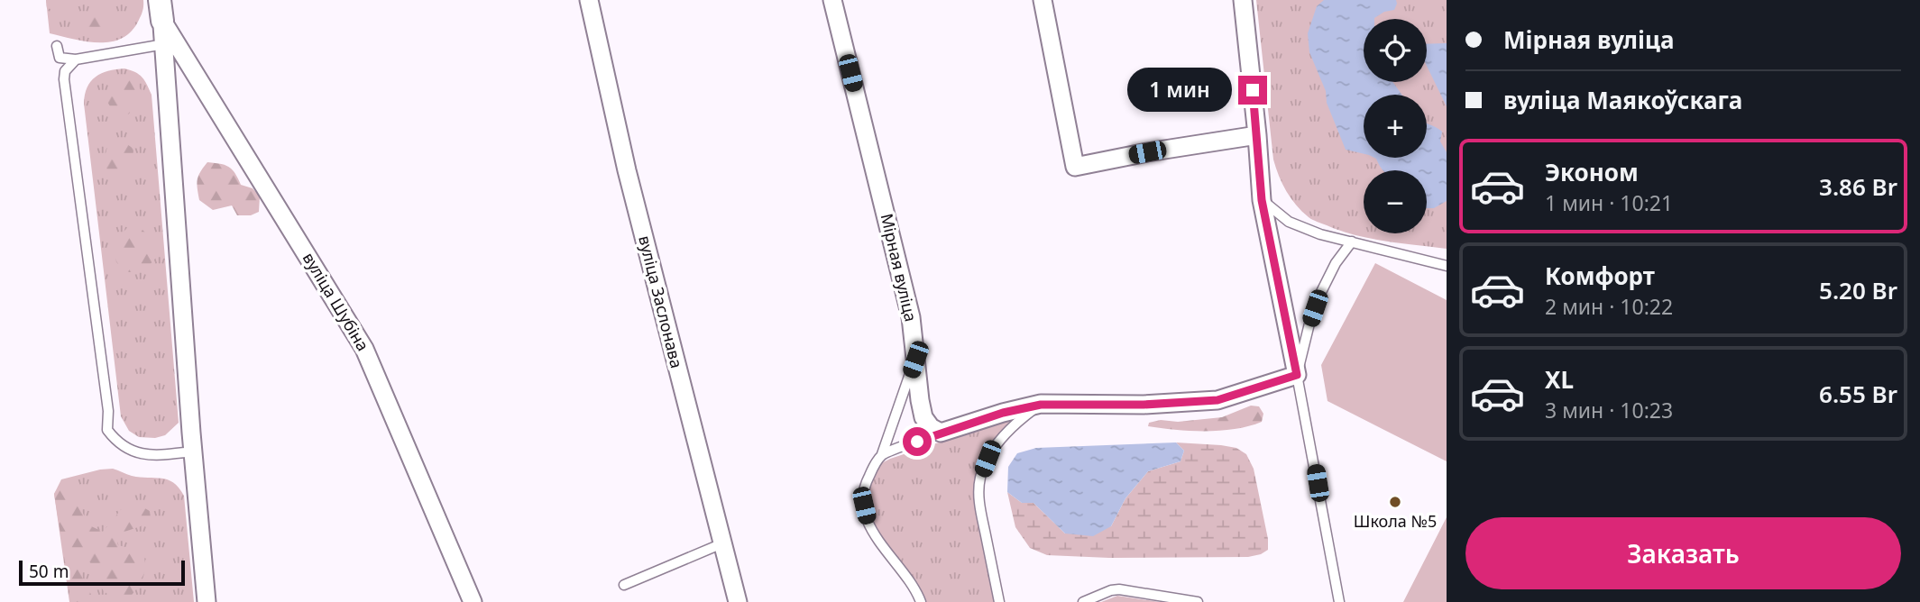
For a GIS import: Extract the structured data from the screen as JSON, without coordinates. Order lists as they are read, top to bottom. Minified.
{"streets":{"street":["Мірная вуліца","вуліца Шубіна","вуліца Заслонава"]},"places":["Школа №5"],"scale_bar":"50 m","page":{"banner":["Мірная вуліца","вуліца Маякоўскага"],"map_buttons":["+","−"],"bubble":"1 мин","list":[{"name":"Эконом","note":"1 мин · 10:21","value":"3.86 Br"},{"name":"Комфорт","note":"2 мин · 10:22","value":"5.20 Br"},{"name":"XL","note":"3 мин · 10:23","value":"6.55 Br"}],"buttons":"Заказать","scale":"50 m"}}
